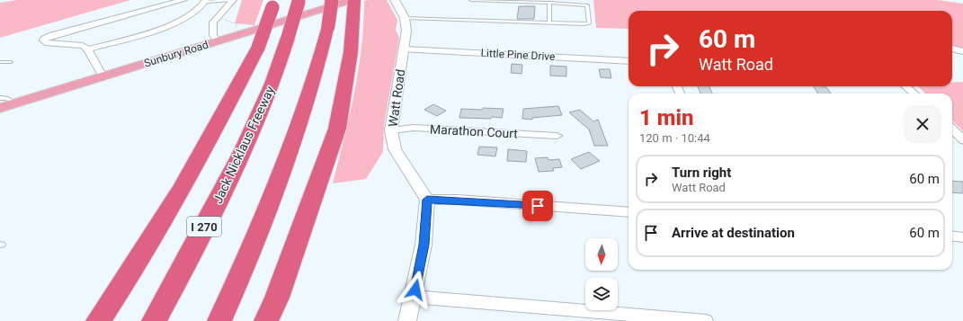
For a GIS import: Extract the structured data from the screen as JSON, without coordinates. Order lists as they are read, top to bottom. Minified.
{"streets":{"highway":["Jack Nicklaus Freeway","I 270"],"main road":["Sunbury Road"],"street":["Little Pine Drive","Watt Road","Marathon Court"]},"crossings":[["Little Pine Drive","Watt Road"],["Watt Road","Marathon Court"]],"north":"bottom","page":{"turn":["60 m","Watt Road"],"heading":["1 min","120 m · 10:44"],"list":[{"name":"Turn right","note":"Watt Road","value":"60 m"},{"name":"Arrive at destination","value":"60 m"}]}}
